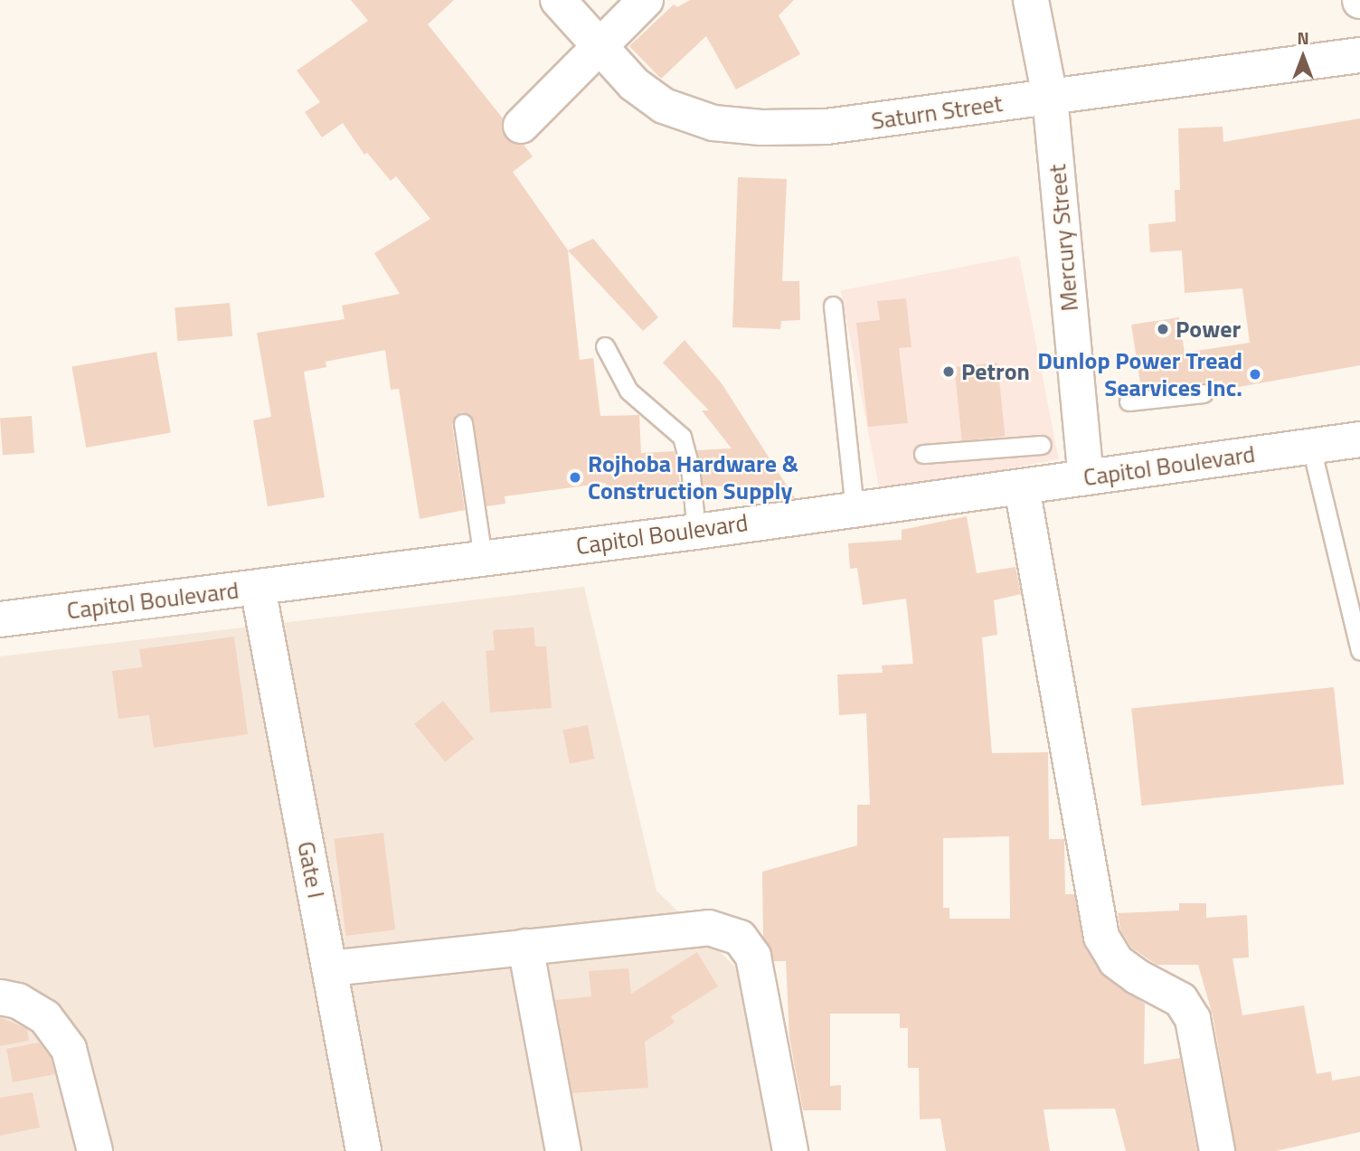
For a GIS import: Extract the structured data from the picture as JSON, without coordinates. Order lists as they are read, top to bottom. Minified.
{"streets":{"street":["Saturn Street","Mercury Street","Capitol Boulevard","Gate I"]},"crossings":[["Saturn Street","Mercury Street"],["Mercury Street","Capitol Boulevard"],["Capitol Boulevard","Gate I"]],"places":["Power","Petron","Dunlop Power Tread Searvices Inc.","Rojhoba Hardware & Construction Supply"],"north":"top"}
